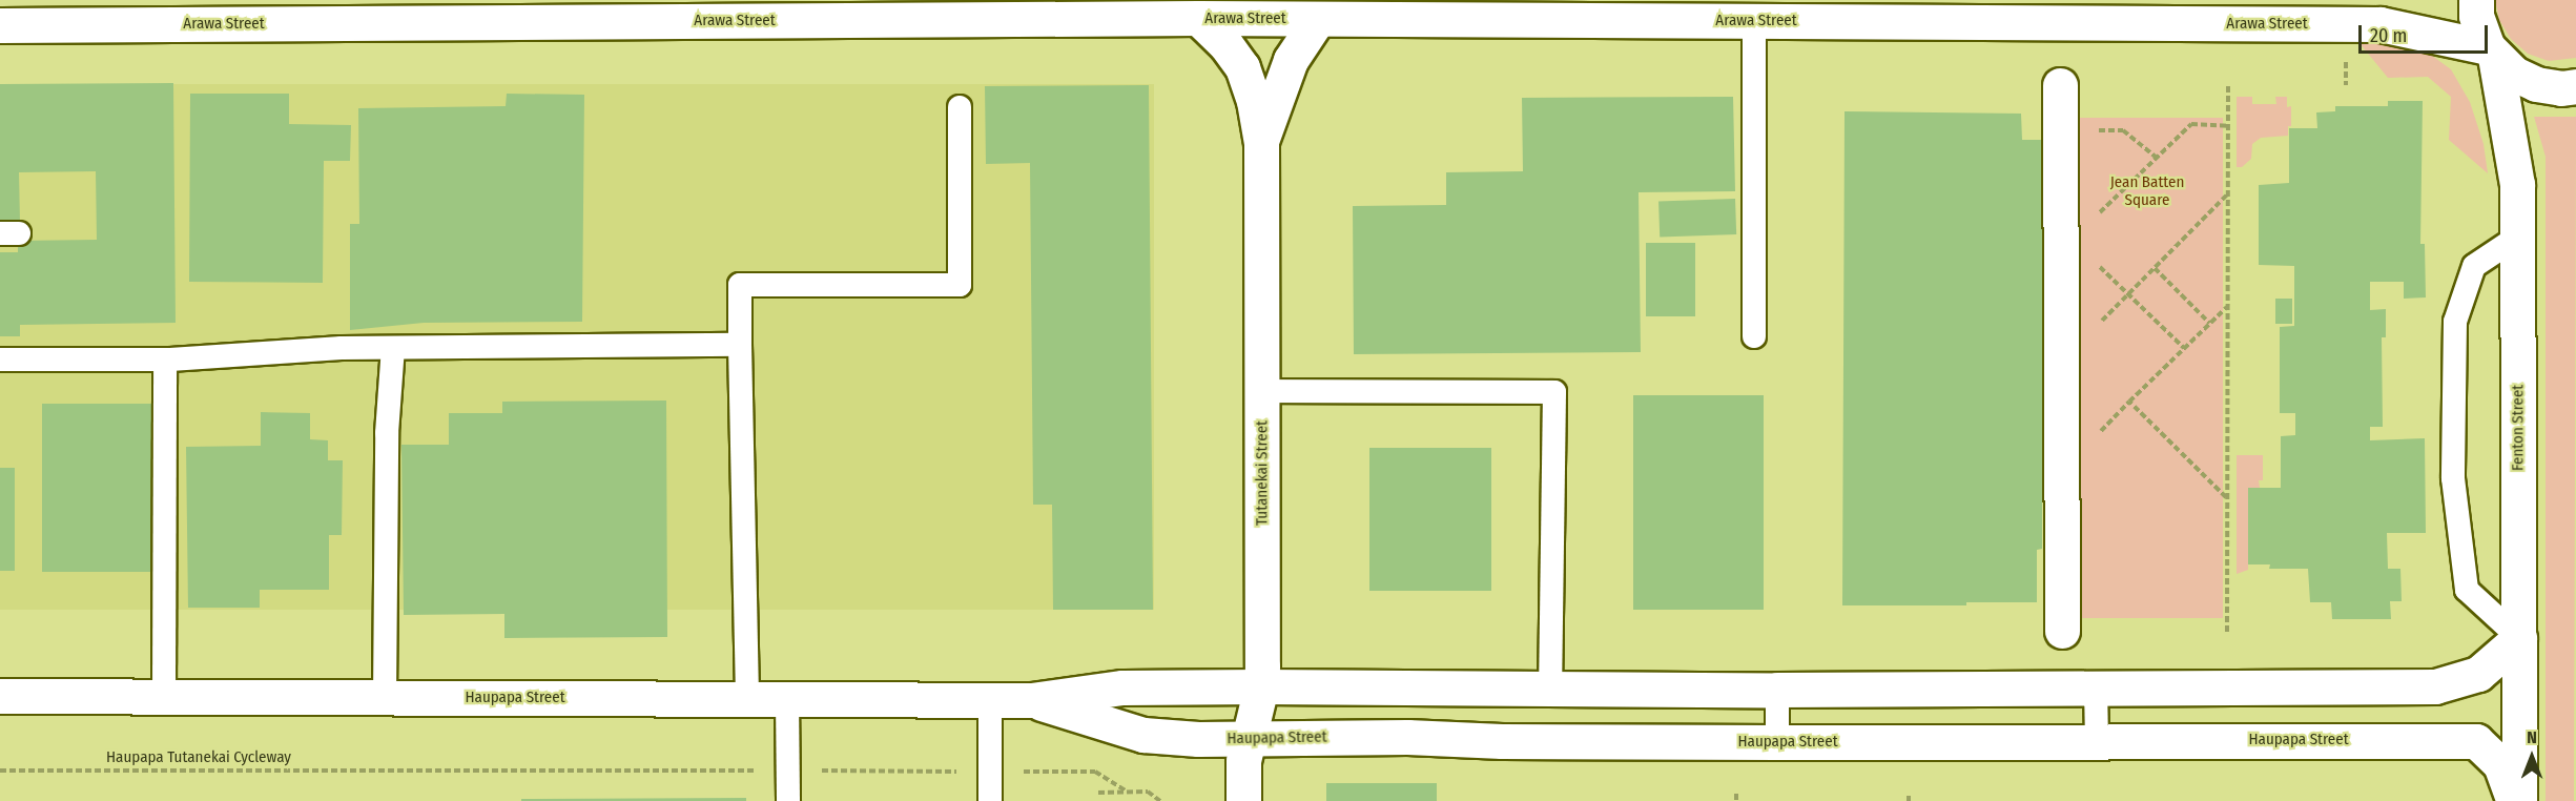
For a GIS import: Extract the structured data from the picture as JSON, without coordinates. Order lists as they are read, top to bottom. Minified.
{"streets":{"street":["Arawa Street","Fenton Street","Tutanekai Street","Haupapa Street"],"path":["Haupapa Tutanekai Cycleway"]},"crossings":[["Arawa Street","Fenton Street"],["Arawa Street","Tutanekai Street"],["Fenton Street","Haupapa Street"],["Tutanekai Street","Haupapa Street"]],"parks":["Jean Batten Square"],"scale_bar":"20 m","north":"top"}
